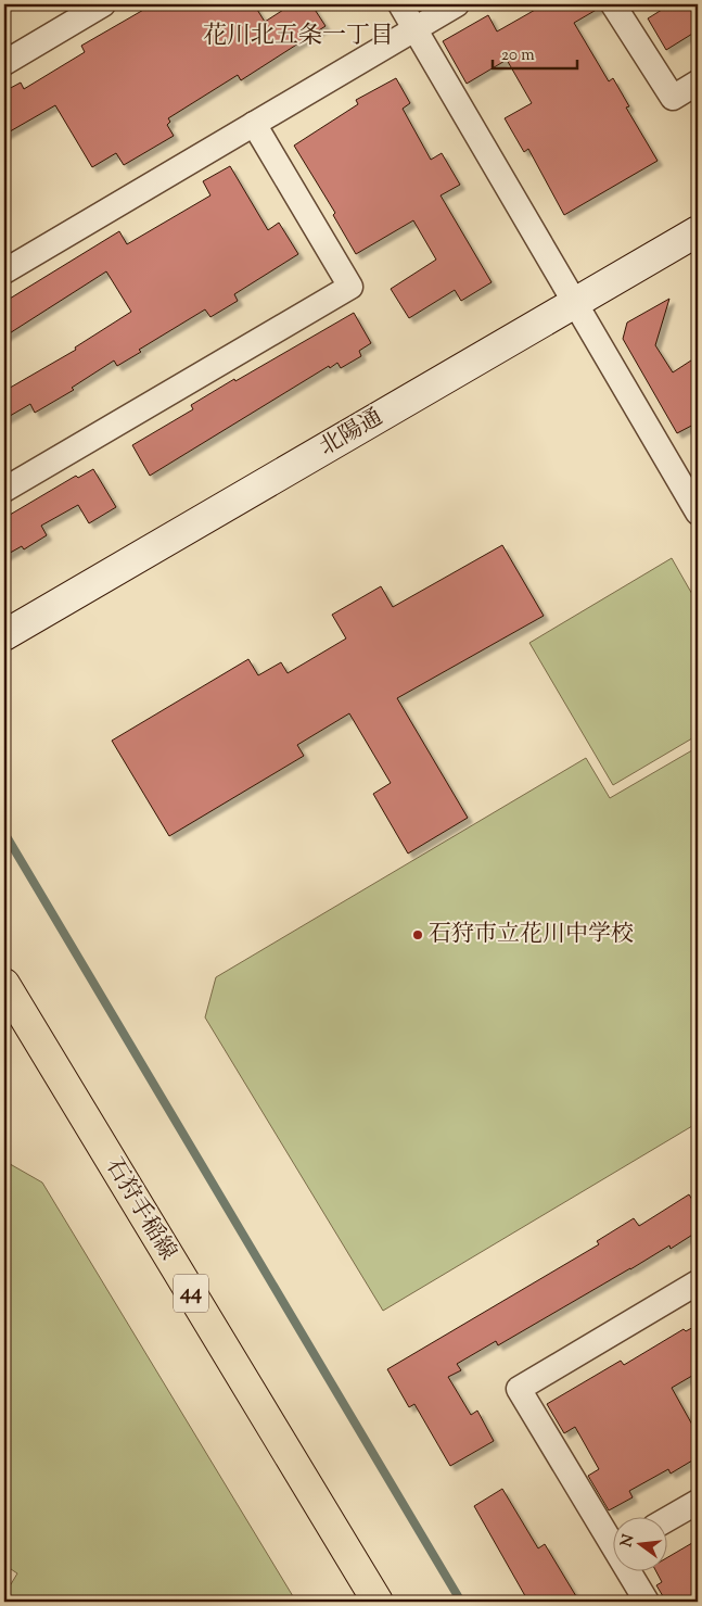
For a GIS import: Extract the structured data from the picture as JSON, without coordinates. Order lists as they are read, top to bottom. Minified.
{"streets":{"main road":["石狩手稲線","44"],"street":["北陽通"]},"districts":["花川北五条一丁目"],"places":["石狩市立花川中学校"],"scale_bar":"20 m","north":"left"}
